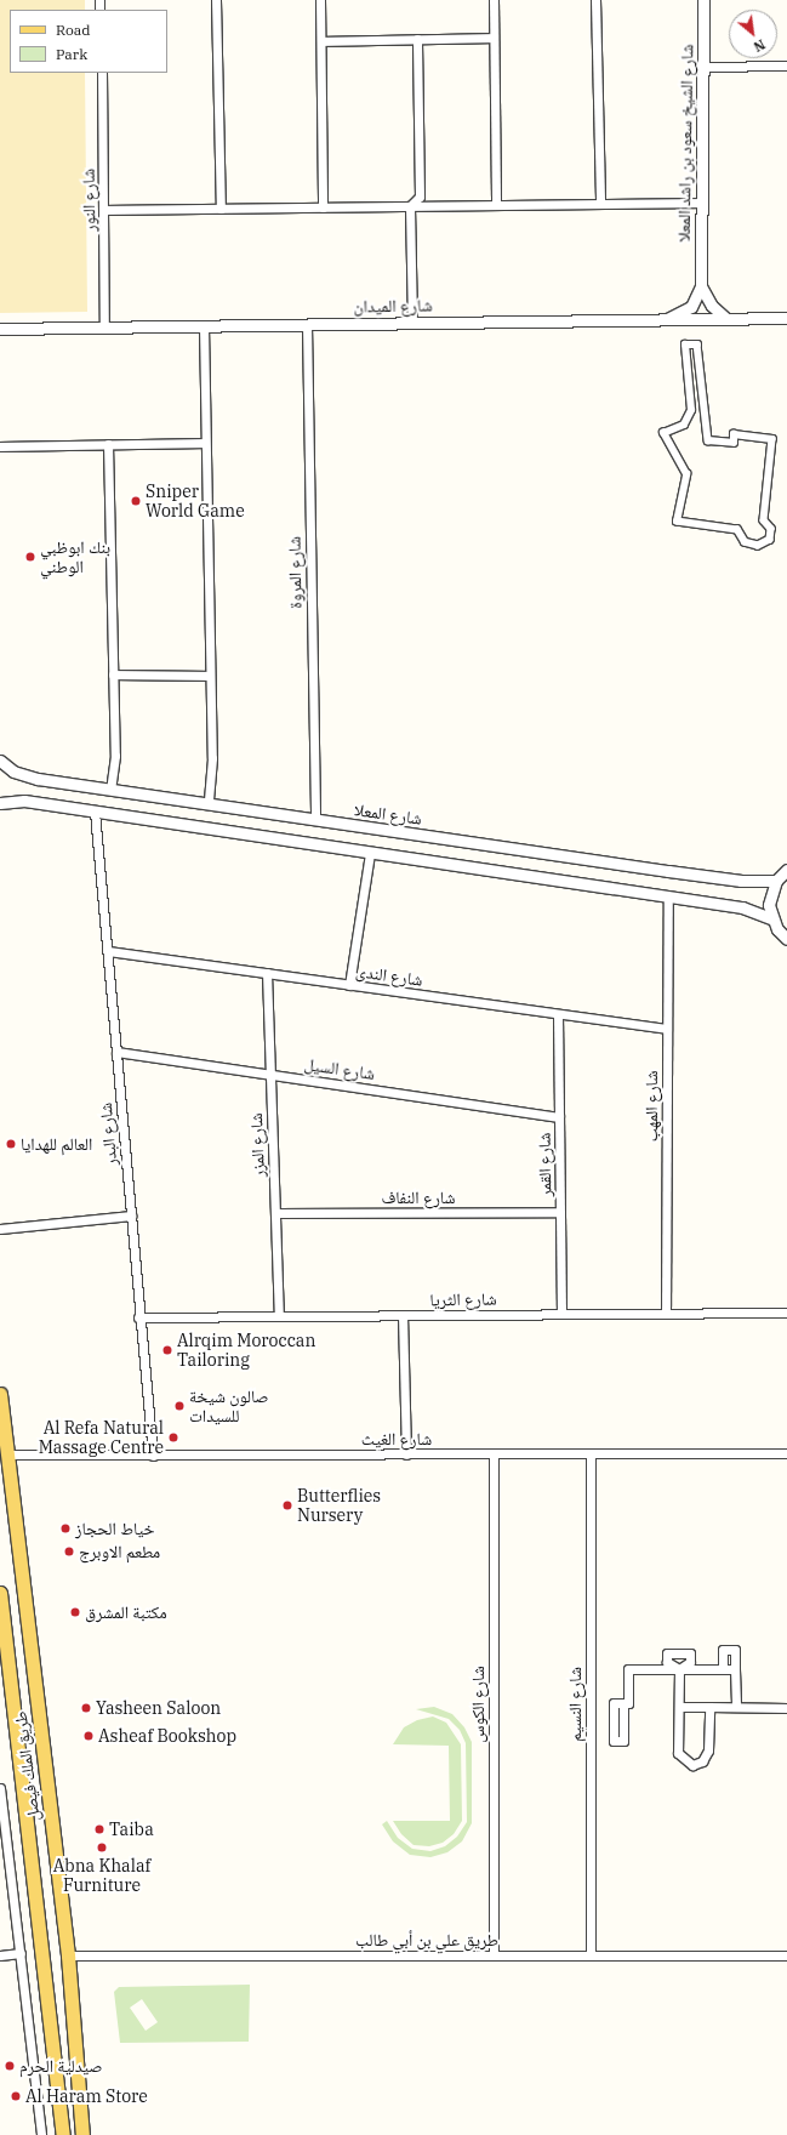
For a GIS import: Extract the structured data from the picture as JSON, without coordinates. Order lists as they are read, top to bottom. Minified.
{"streets":{"main road":["طريق الملك فيصل"],"street":["شارع الشيخ سعود بن راشد المعلا","شارع النور","شارع الميدان","شارع المروة","شارع المعلا","شارع الندى","شارع السيل","شارع المهب","شارع البدر","شارع المزر","شارع القمر","شارع النفاف","شارع الثريا","شارع الغيث","شارع الكوس","شارع النسيم","طريق علي بن أبي طالب"]},"crossings":[["شارع الشيخ سعود بن راشد المعلا","شارع الميدان"],["شارع النور","شارع الميدان"],["شارع الميدان","شارع المروة"],["شارع المروة","شارع المعلا"],["شارع الندى","شارع المهب"],["شارع الندى","شارع البدر"],["شارع الندى","شارع المزر"],["شارع الندى","شارع القمر"],["شارع السيل","شارع البدر"],["شارع السيل","شارع المزر"],["شارع السيل","شارع القمر"],["شارع المهب","شارع الثريا"],["شارع البدر","شارع الثريا"],["شارع البدر","شارع الغيث"],["شارع المزر","شارع النفاف"],["شارع المزر","شارع الثريا"],["شارع القمر","شارع النفاف"],["شارع القمر","شارع الثريا"],["شارع الغيث","شارع الكوس"],["شارع الغيث","شارع النسيم"],["شارع الغيث","طريق الملك فيصل"],["شارع الكوس","طريق علي بن أبي طالب"],["شارع النسيم","طريق علي بن أبي طالب"],["طريق الملك فيصل","طريق علي بن أبي طالب"]],"places":["Sniper World Game","بنك ابوظبي الوطني","العالم للهدايا","Alrqim Moroccan Tailoring","صالون شيخة للسيدات","Al Refa Natural Massage Centre","Butterflies Nursery","خياط الحجاز","مطعم الاوبرج","مكتبة المشرق","Yasheen Saloon","Asheaf Bookshop","Taiba","Abna Khalaf Furniture","صيدلية الحرم","Al Haram Store"],"legend":["Road","Park"],"north":"bottom right"}
